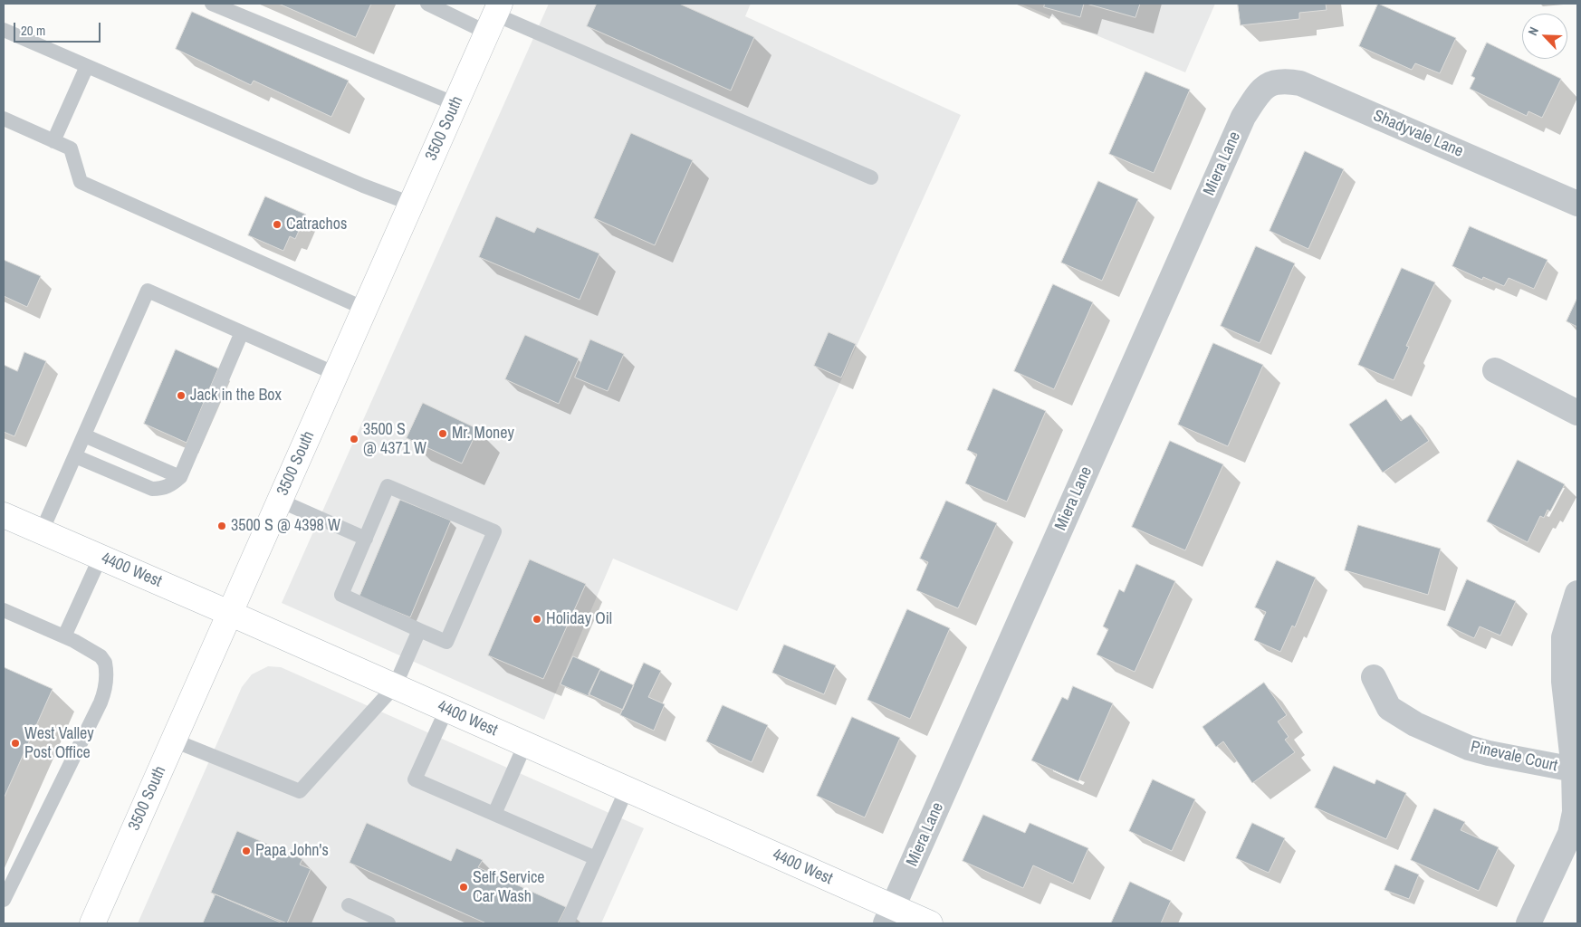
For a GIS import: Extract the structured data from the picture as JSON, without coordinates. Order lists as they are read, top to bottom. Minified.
{"streets":{"street":["3500 South","Shadyvale Lane","Miera Lane","4400 West","Pinevale Court"]},"crossings":[["3500 South","4400 West"],["Shadyvale Lane","Miera Lane"],["Miera Lane","4400 West"]],"places":["Catrachos","Jack in the Box","Mr. Money","3500 S @ 4371 W","3500 S @ 4398 W","Holiday Oil","West Valley Post Office","Papa John's","Self Service Car Wash"],"scale_bar":"20 m","north":"top left"}
